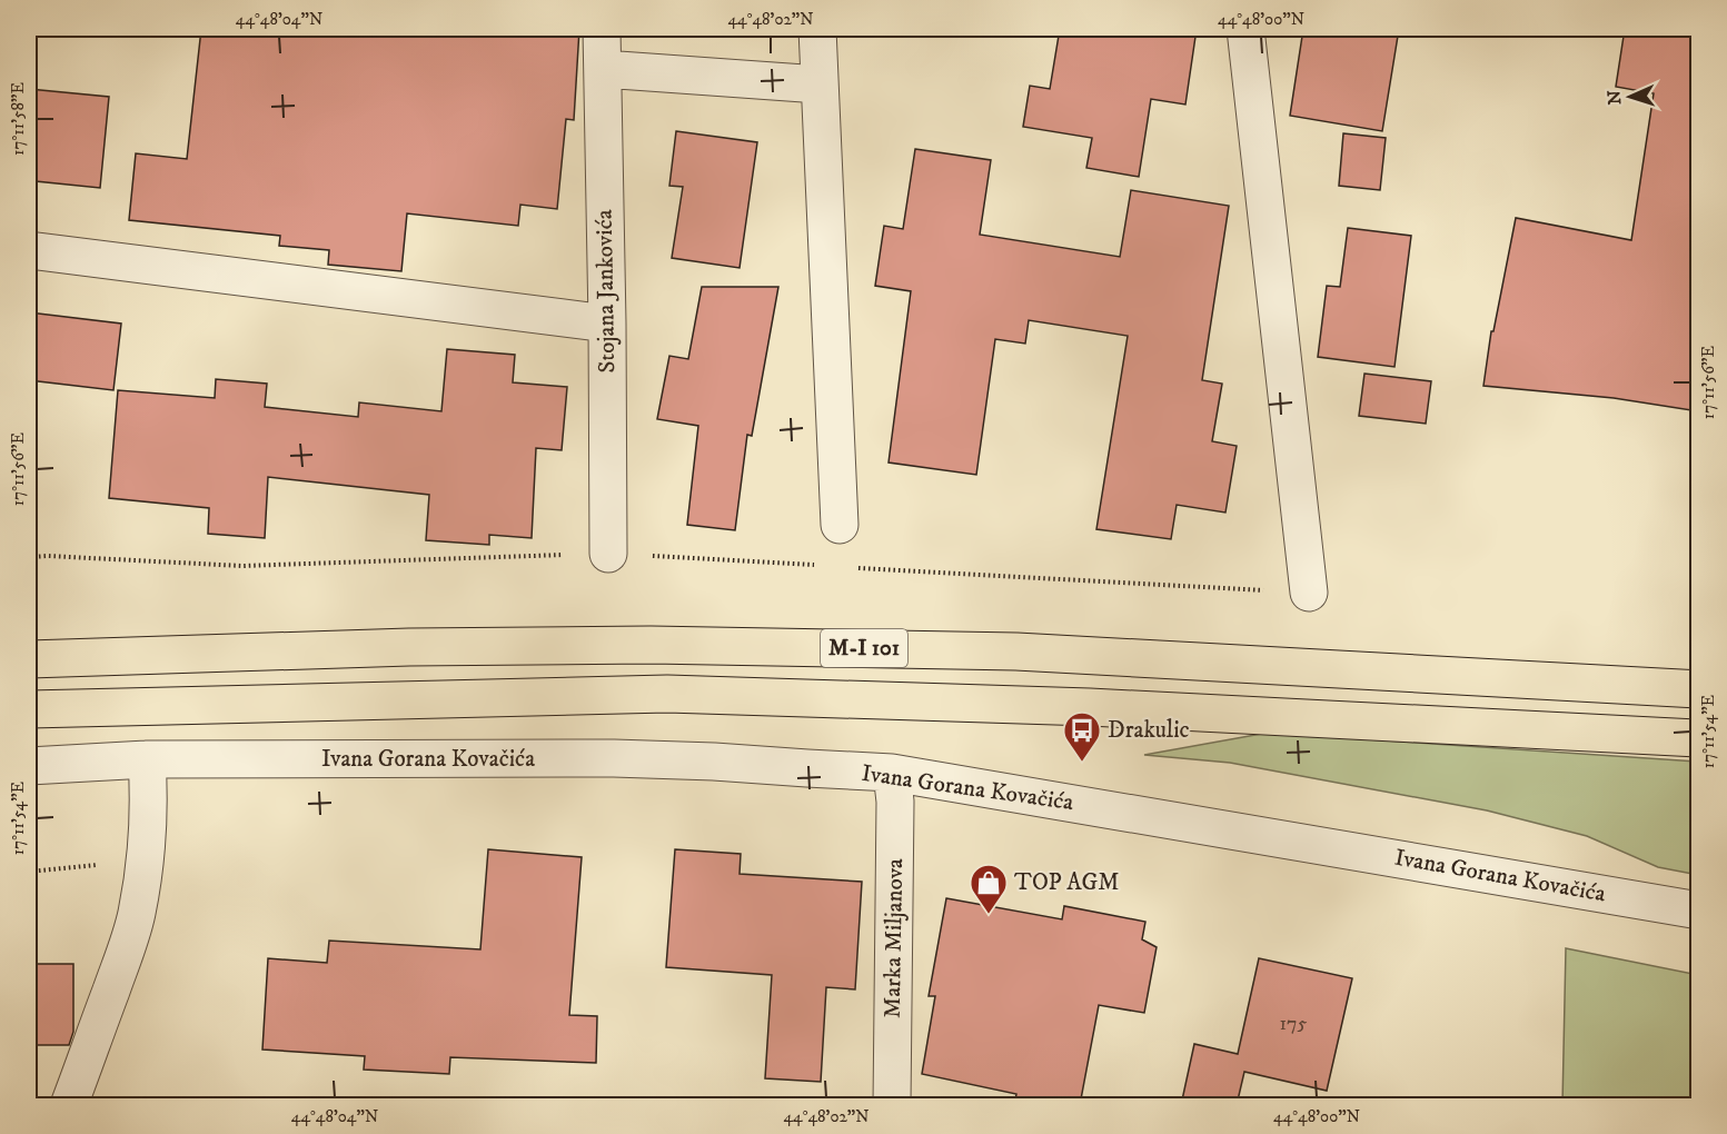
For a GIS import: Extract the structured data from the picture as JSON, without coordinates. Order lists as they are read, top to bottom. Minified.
{"streets":{"main road":["M-I 101"],"street":["Stojana Jankovića","Ivana Gorana Kovačića","Marka Miljanova"]},"crossings":[["Ivana Gorana Kovačića","Marka Miljanova"]],"places":{"bus stop":["Drakulic"],"shop":["TOP AGM"]},"house_numbers":["175"],"north":"left","coordinates":["44°48'04\"N","44°48'02\"N","44°48'00\"N","17°11'58\"E","17°11'56\"E","17°11'54\"E"]}
